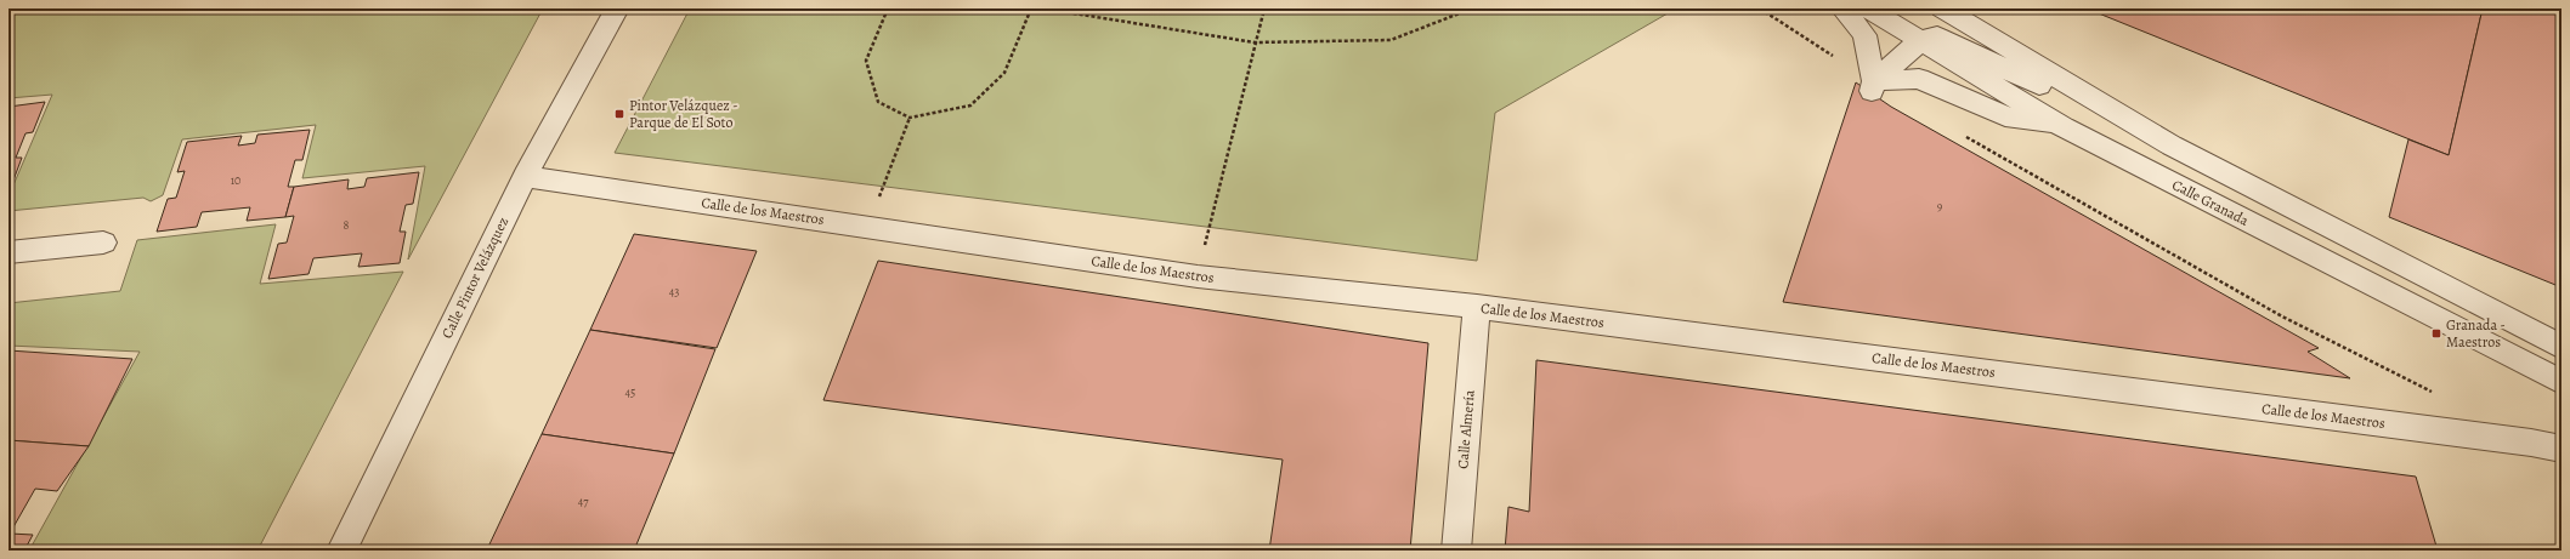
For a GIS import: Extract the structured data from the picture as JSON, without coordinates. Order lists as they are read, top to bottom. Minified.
{"streets":{"street":["Calle Granada","Calle de los Maestros","Calle Pintor Velázquez","Calle Almería"]},"crossings":[["Calle de los Maestros","Calle Pintor Velázquez"],["Calle de los Maestros","Calle Almería"]],"places":{"transit":["Pintor Velázquez - Parque de El Soto","Granada - Maestros"]},"house_numbers":["10","9","8","43","45","47"]}
